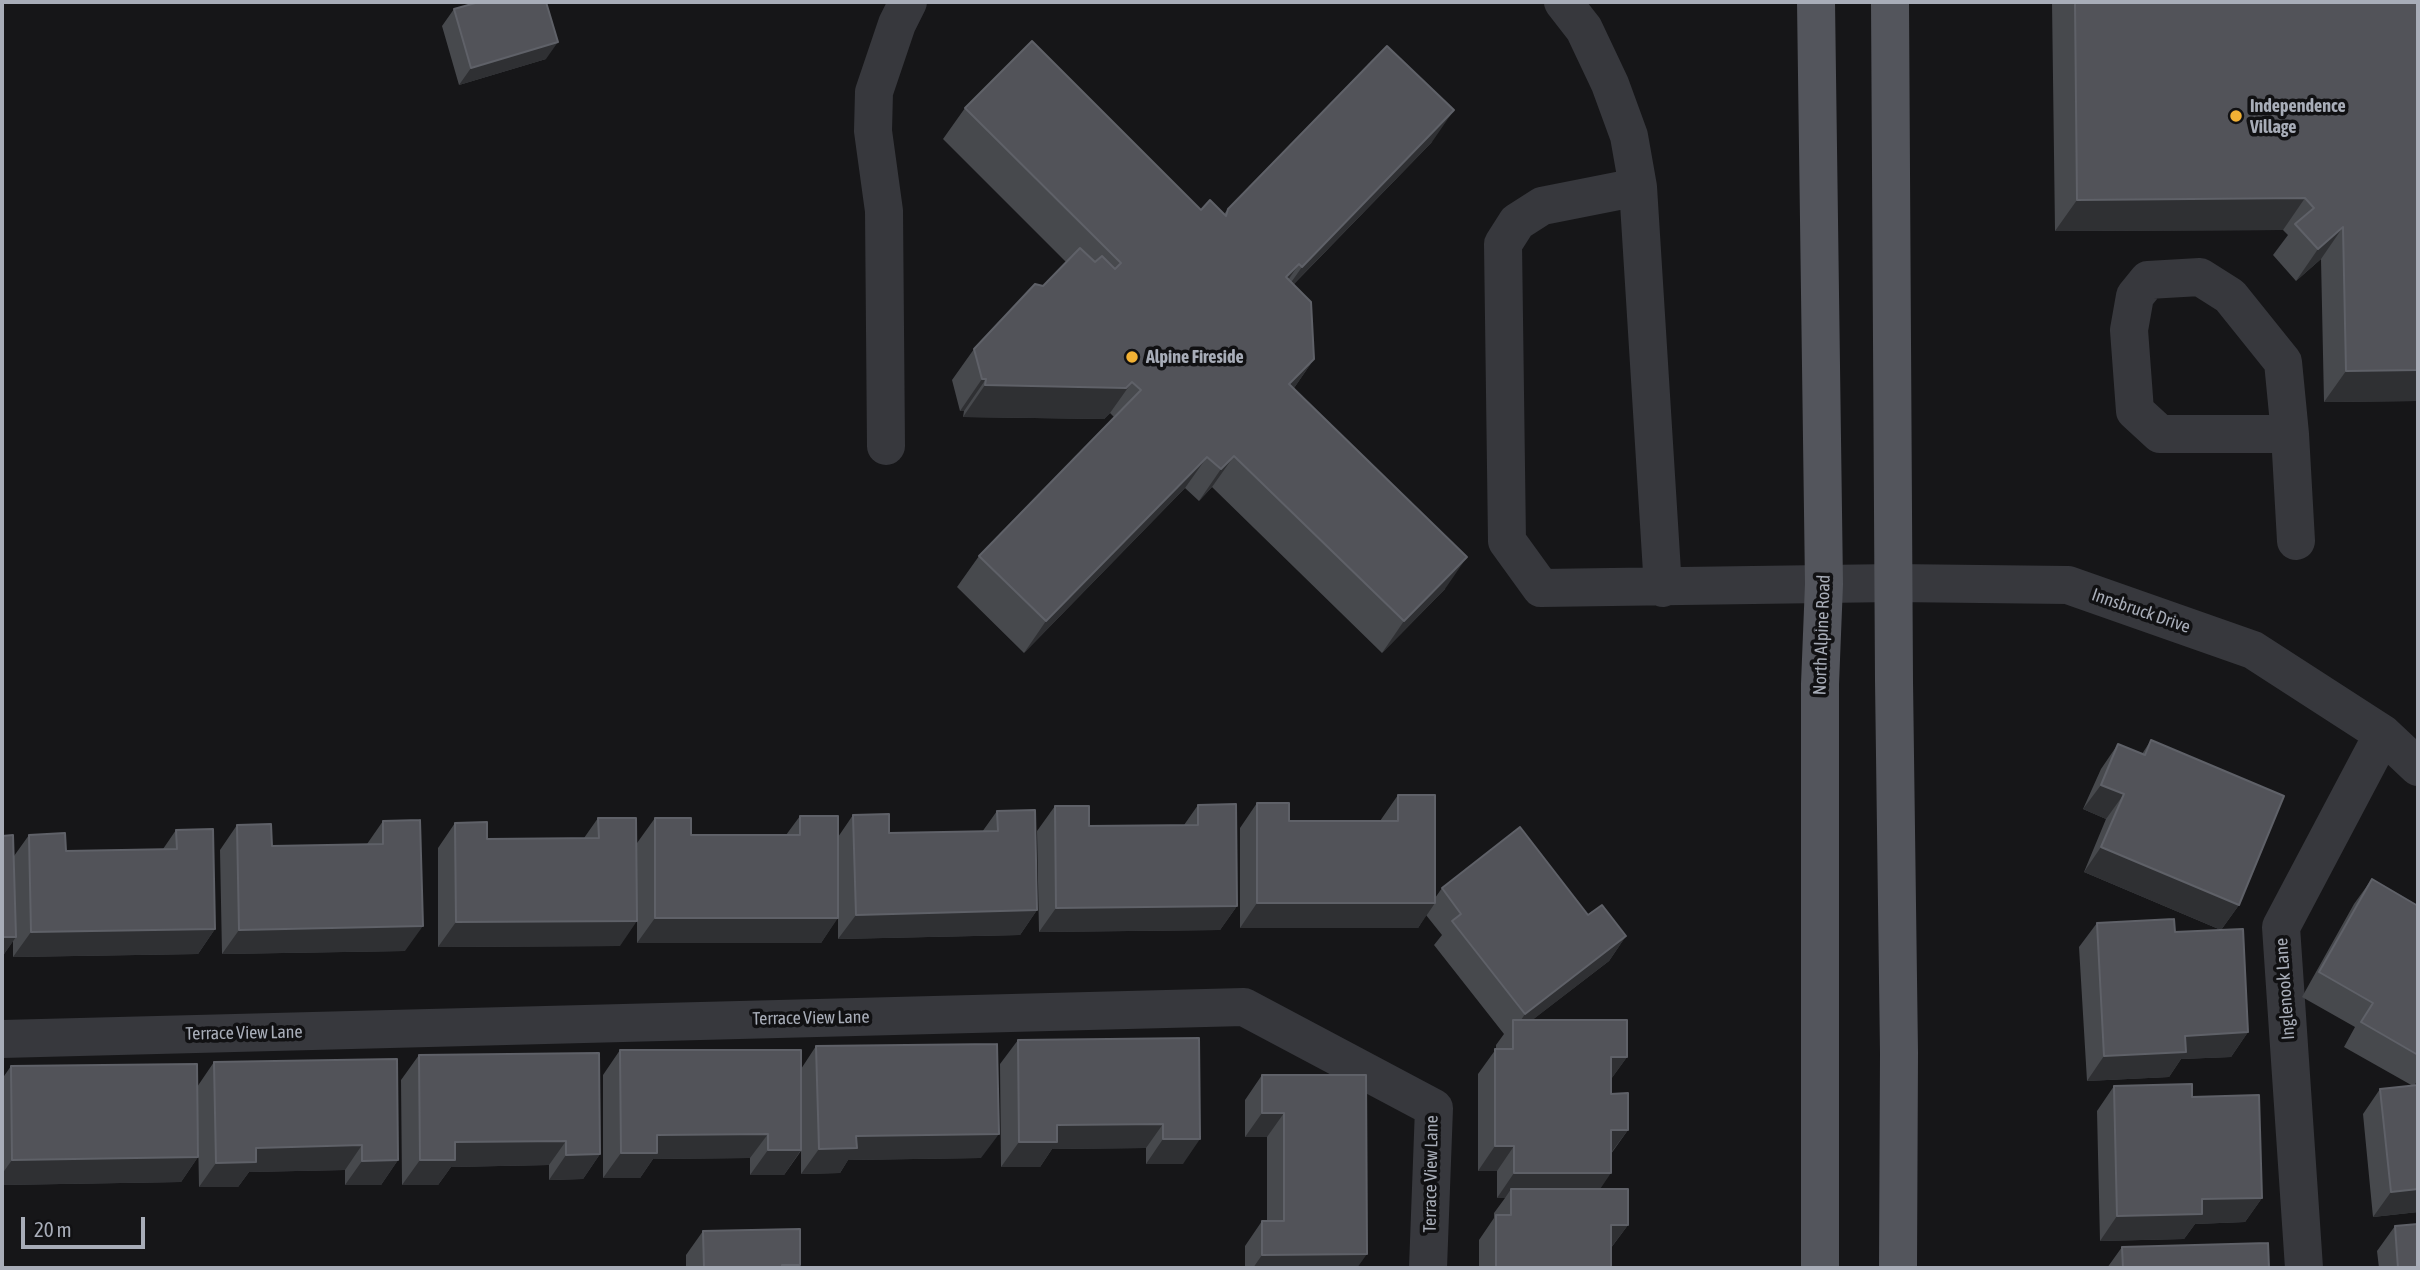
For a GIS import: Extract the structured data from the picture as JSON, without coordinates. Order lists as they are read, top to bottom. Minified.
{"streets":{"main road":["North Alpine Road"],"street":["Innsbruck Drive","Inglenook Lane","Terrace View Lane"]},"crossings":[["Innsbruck Drive","North Alpine Road"],["Innsbruck Drive","Inglenook Lane"]],"places":["Independence Village","Alpine Fireside"],"scale_bar":"20 m"}
